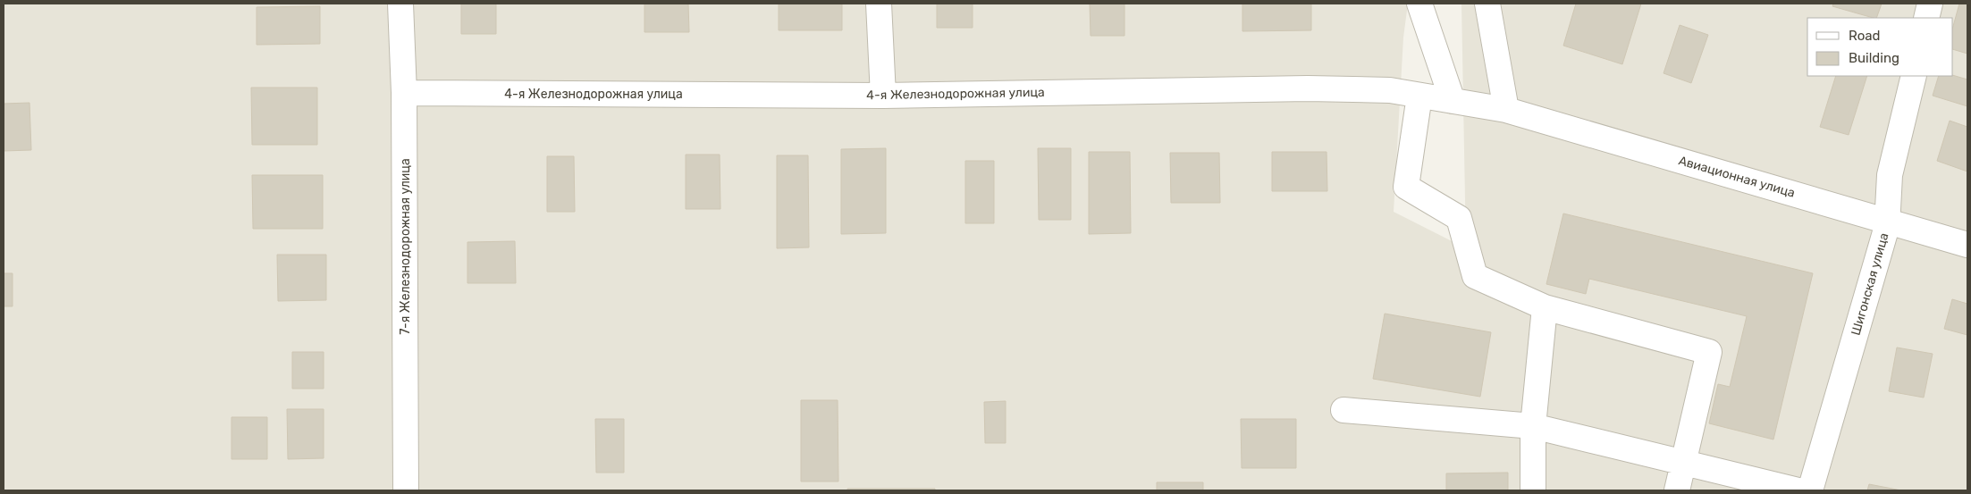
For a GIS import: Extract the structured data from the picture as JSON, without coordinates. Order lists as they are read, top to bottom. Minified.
{"streets":{"street":["4-я Железнодорожная улица","Авиационная улица","7-я Железнодорожная улица","Шигонская улица"]},"crossings":[["4-я Железнодорожная улица","Авиационная улица"],["4-я Железнодорожная улица","7-я Железнодорожная улица"],["Авиационная улица","Шигонская улица"]],"legend":["Road","Building"]}
